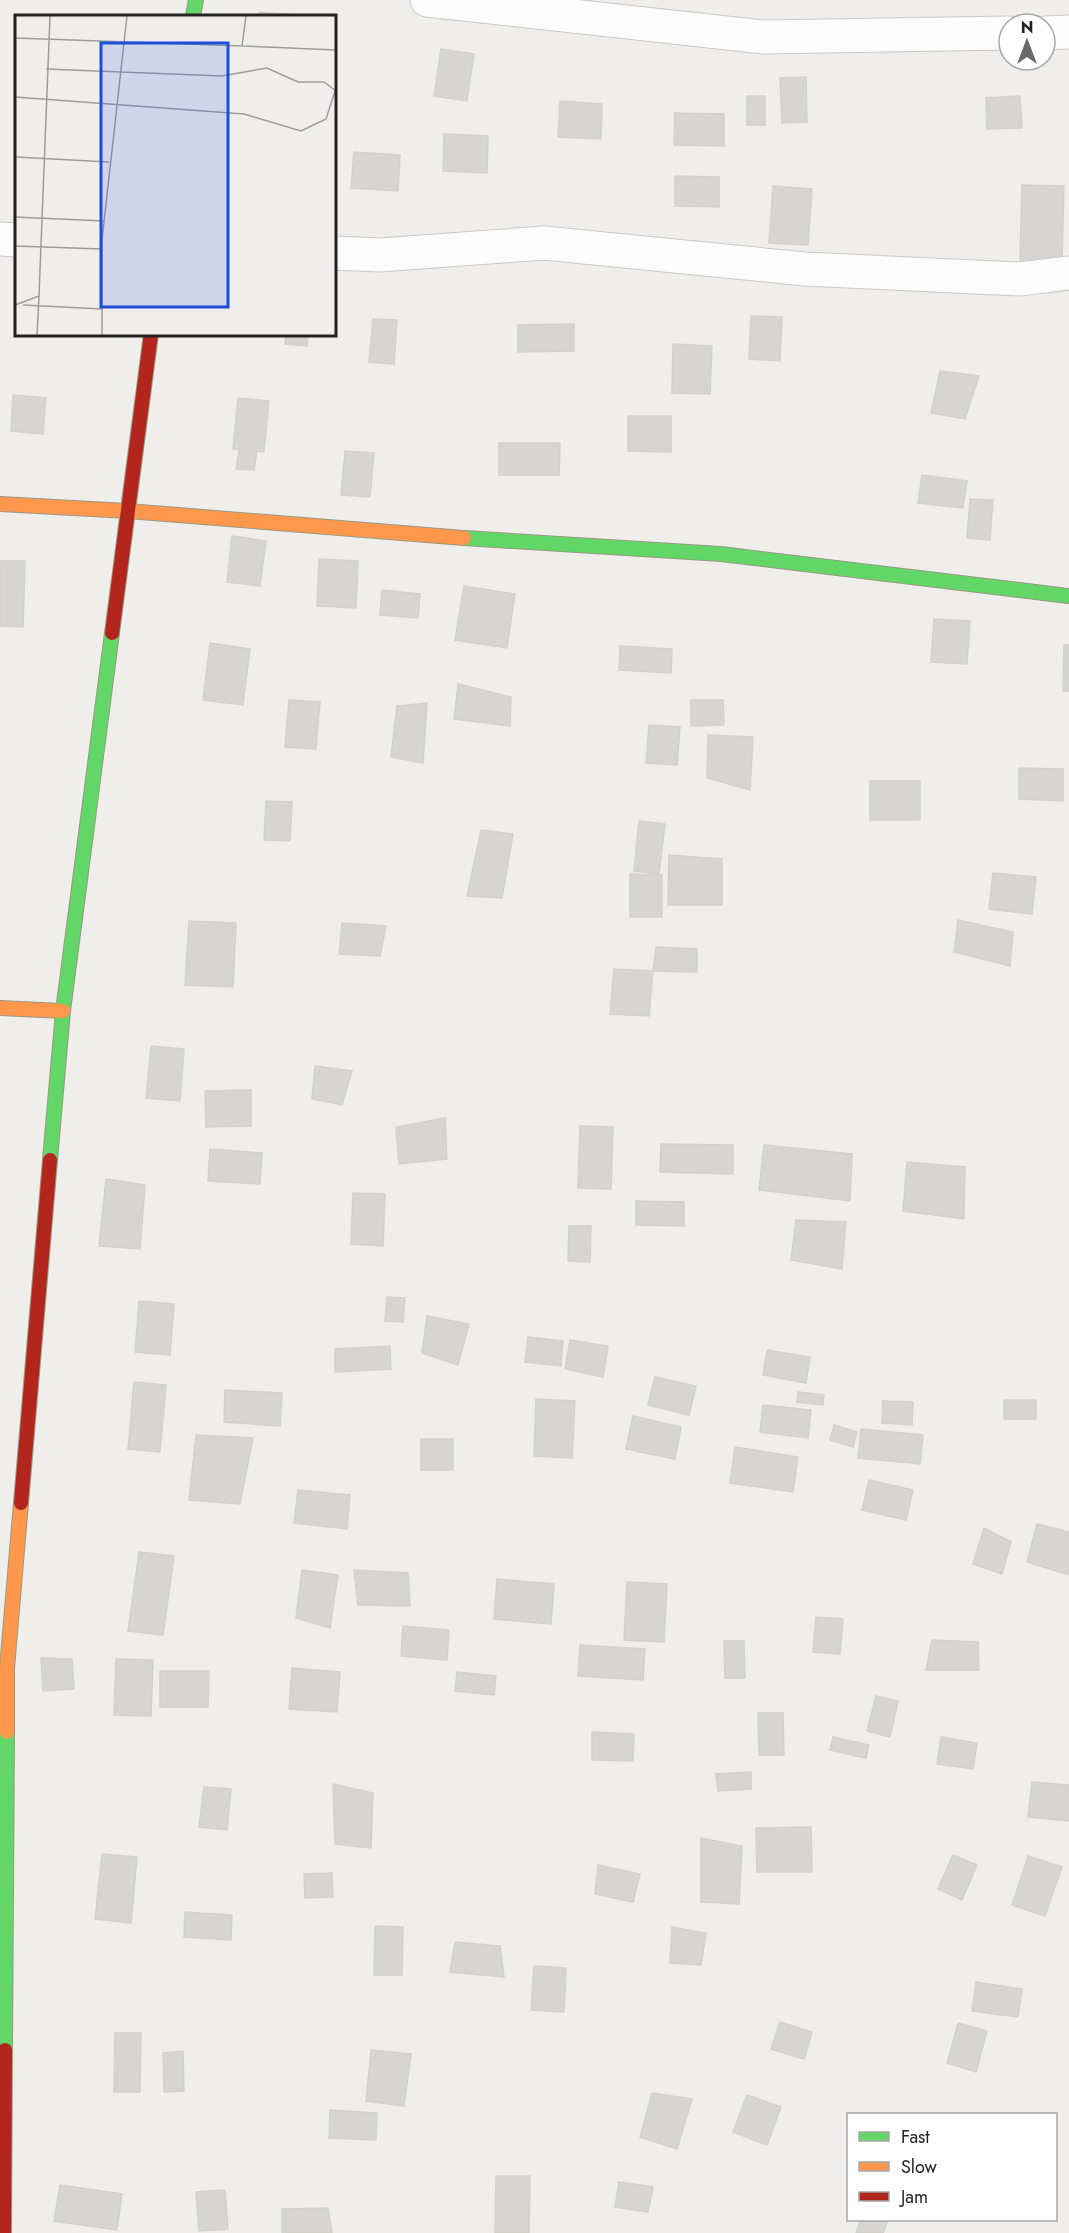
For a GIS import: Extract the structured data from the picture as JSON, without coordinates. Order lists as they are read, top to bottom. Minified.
{"legend":["Fast","Slow","Jam"],"north":"top"}
